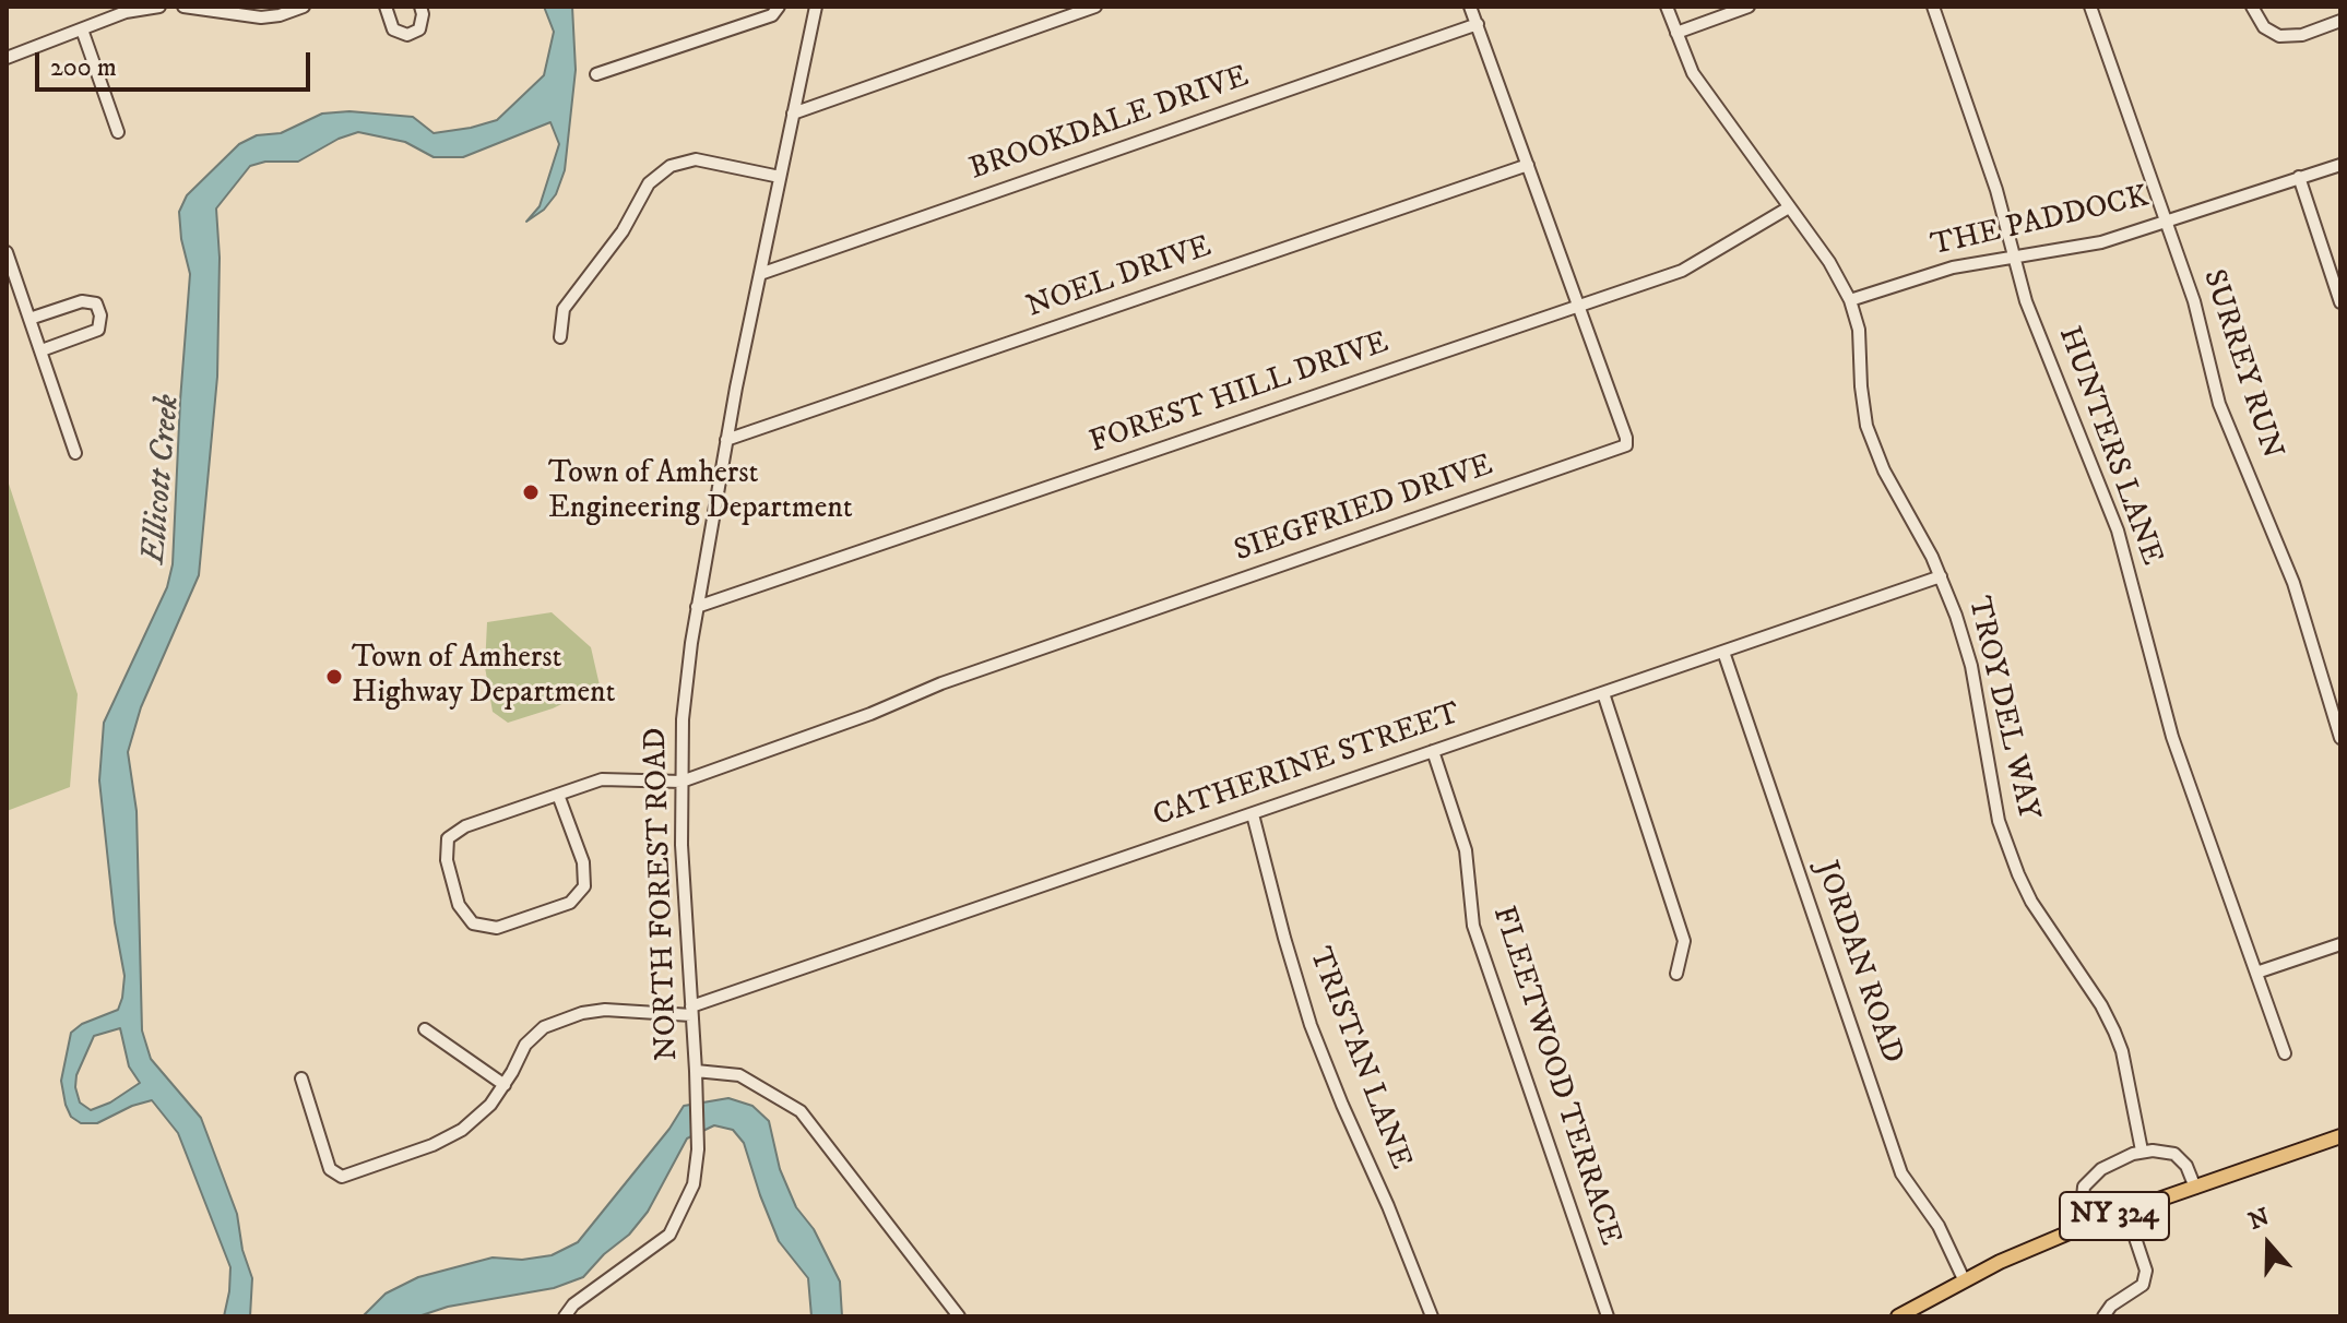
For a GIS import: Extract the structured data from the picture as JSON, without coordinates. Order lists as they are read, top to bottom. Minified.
{"streets":{"main road":["NY 324"],"street":["BROOKDALE DRIVE","THE PADDOCK","NOEL DRIVE","SURREY RUN","FOREST HILL DRIVE","HUNTERS LANE","SIEGFRIED DRIVE","TROY DEL WAY","CATHERINE STREET","NORTH FOREST ROAD","JORDAN ROAD","TRISTAN LANE","FLEETWOOD TERRACE"]},"crossings":[["BROOKDALE DRIVE","SIEGFRIED DRIVE"],["BROOKDALE DRIVE","NORTH FOREST ROAD"],["THE PADDOCK","SURREY RUN"],["THE PADDOCK","HUNTERS LANE"],["THE PADDOCK","TROY DEL WAY"],["NOEL DRIVE","SIEGFRIED DRIVE"],["NOEL DRIVE","NORTH FOREST ROAD"],["FOREST HILL DRIVE","SIEGFRIED DRIVE"],["FOREST HILL DRIVE","TROY DEL WAY"],["FOREST HILL DRIVE","NORTH FOREST ROAD"],["SIEGFRIED DRIVE","NORTH FOREST ROAD"],["TROY DEL WAY","CATHERINE STREET"],["CATHERINE STREET","NORTH FOREST ROAD"],["CATHERINE STREET","JORDAN ROAD"],["CATHERINE STREET","TRISTAN LANE"],["CATHERINE STREET","FLEETWOOD TERRACE"],["JORDAN ROAD","NY 324"]],"water":["Ellicott Creek"],"places":["Town of Amherst Engineering Department","Town of Amherst Highway Department"],"scale_bar":"200 m","north":"top"}
